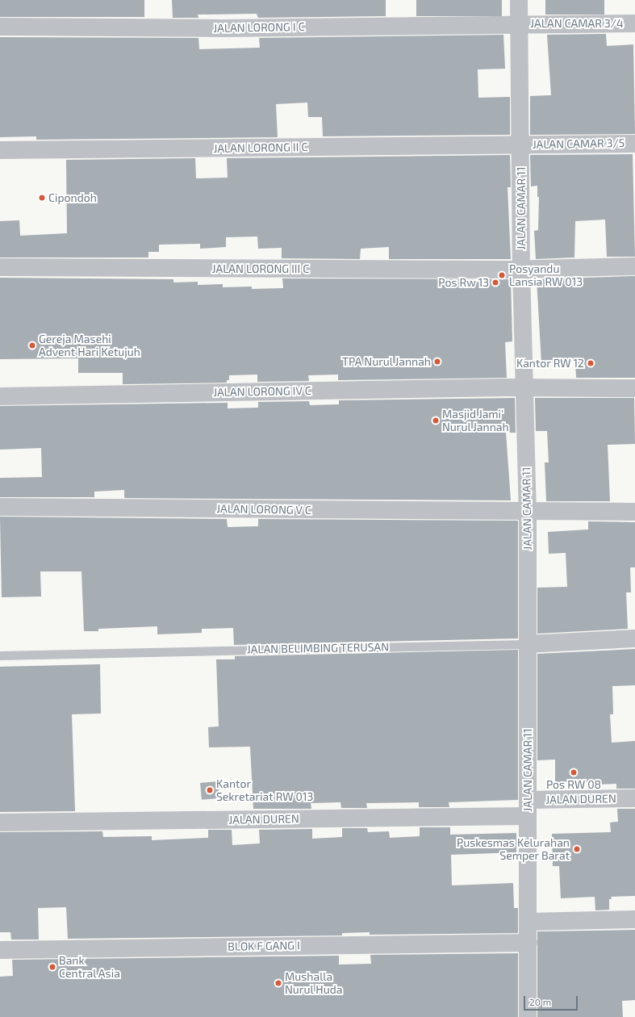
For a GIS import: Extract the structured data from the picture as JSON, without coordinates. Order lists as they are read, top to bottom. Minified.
{"streets":{"street":["JALAN CAMAR 3/4","JALAN LORONG I C","JALAN CAMAR 3/5","JALAN LORONG II C","JALAN CAMAR 11","JALAN LORONG III C","JALAN LORONG IV C","JALAN LORONG V C","JALAN BELIMBING TERUSAN","JALAN DUREN","BLOK F GANG I"]},"crossings":[["JALAN CAMAR 3/4","JALAN LORONG I C"],["JALAN CAMAR 3/4","JALAN CAMAR 11"],["JALAN LORONG I C","JALAN CAMAR 11"],["JALAN CAMAR 3/5","JALAN LORONG II C"],["JALAN CAMAR 3/5","JALAN CAMAR 11"],["JALAN LORONG II C","JALAN CAMAR 11"],["JALAN CAMAR 11","JALAN LORONG III C"],["JALAN CAMAR 11","JALAN LORONG IV C"],["JALAN CAMAR 11","JALAN LORONG V C"],["JALAN CAMAR 11","JALAN BELIMBING TERUSAN"],["JALAN CAMAR 11","JALAN DUREN"],["JALAN CAMAR 11","BLOK F GANG I"]],"places":["Cipondoh","Posyandu Lansia RW 013","Pos Rw 13","Gereja Masehi Advent Hari Ketujuh","TPA Nurul Jannah","Kantor RW 12","Masjid Jami' Nurul Jannah","Pos RW 08","Kantor Sekretariat RW 013","Puskesmas Kelurahan Semper Barat","Bank Central Asia","Mushalla Nurul Huda"],"scale_bar":"20 m"}
